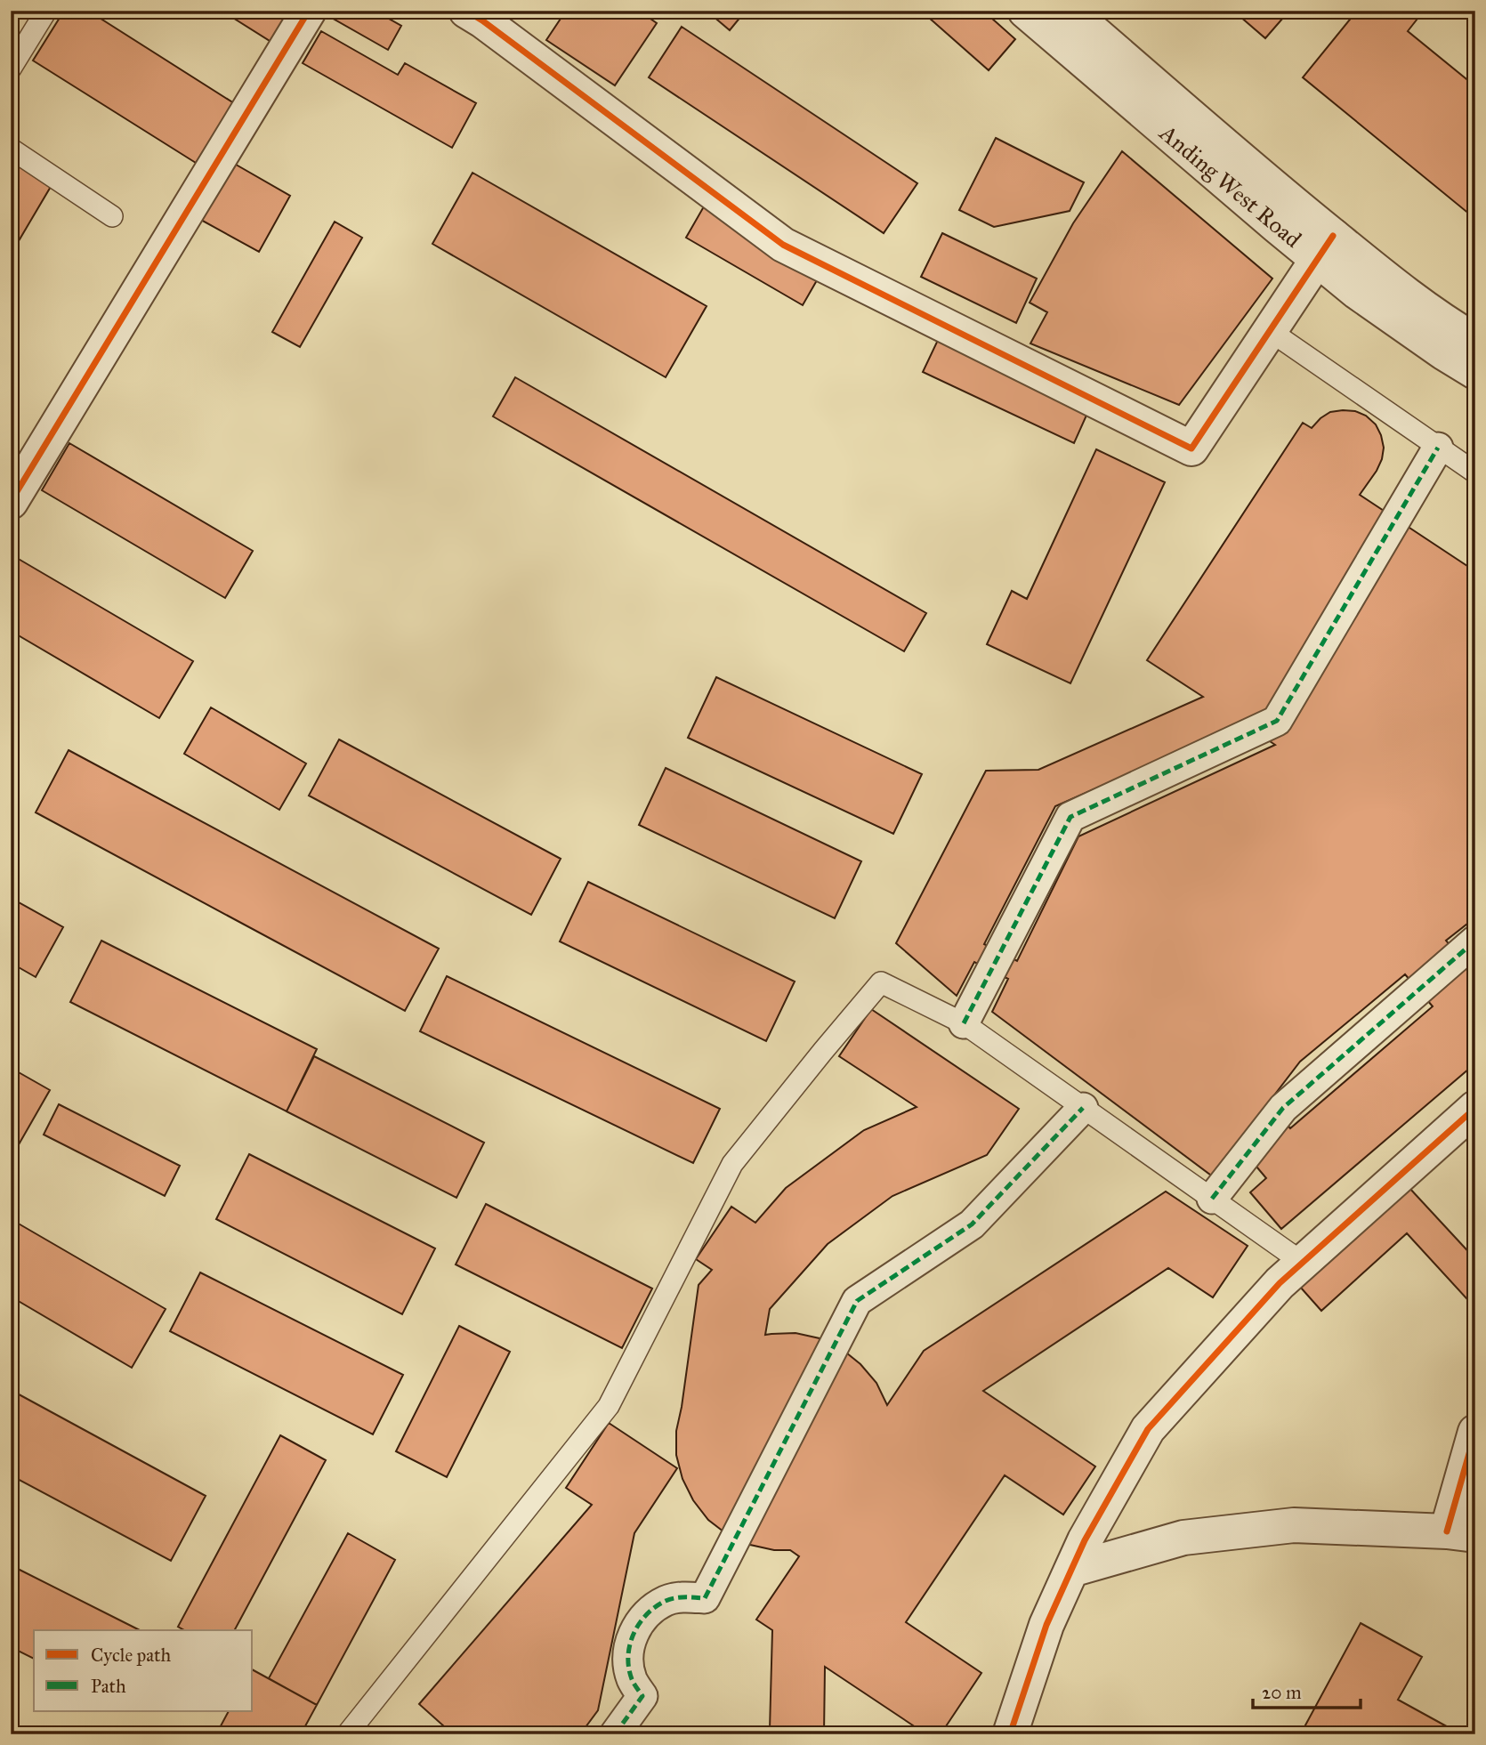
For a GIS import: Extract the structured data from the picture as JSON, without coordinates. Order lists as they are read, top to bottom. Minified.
{"streets":{"street":["Anding West Road"]},"legend":["Cycle path","Path"],"scale_bar":"20 m"}
